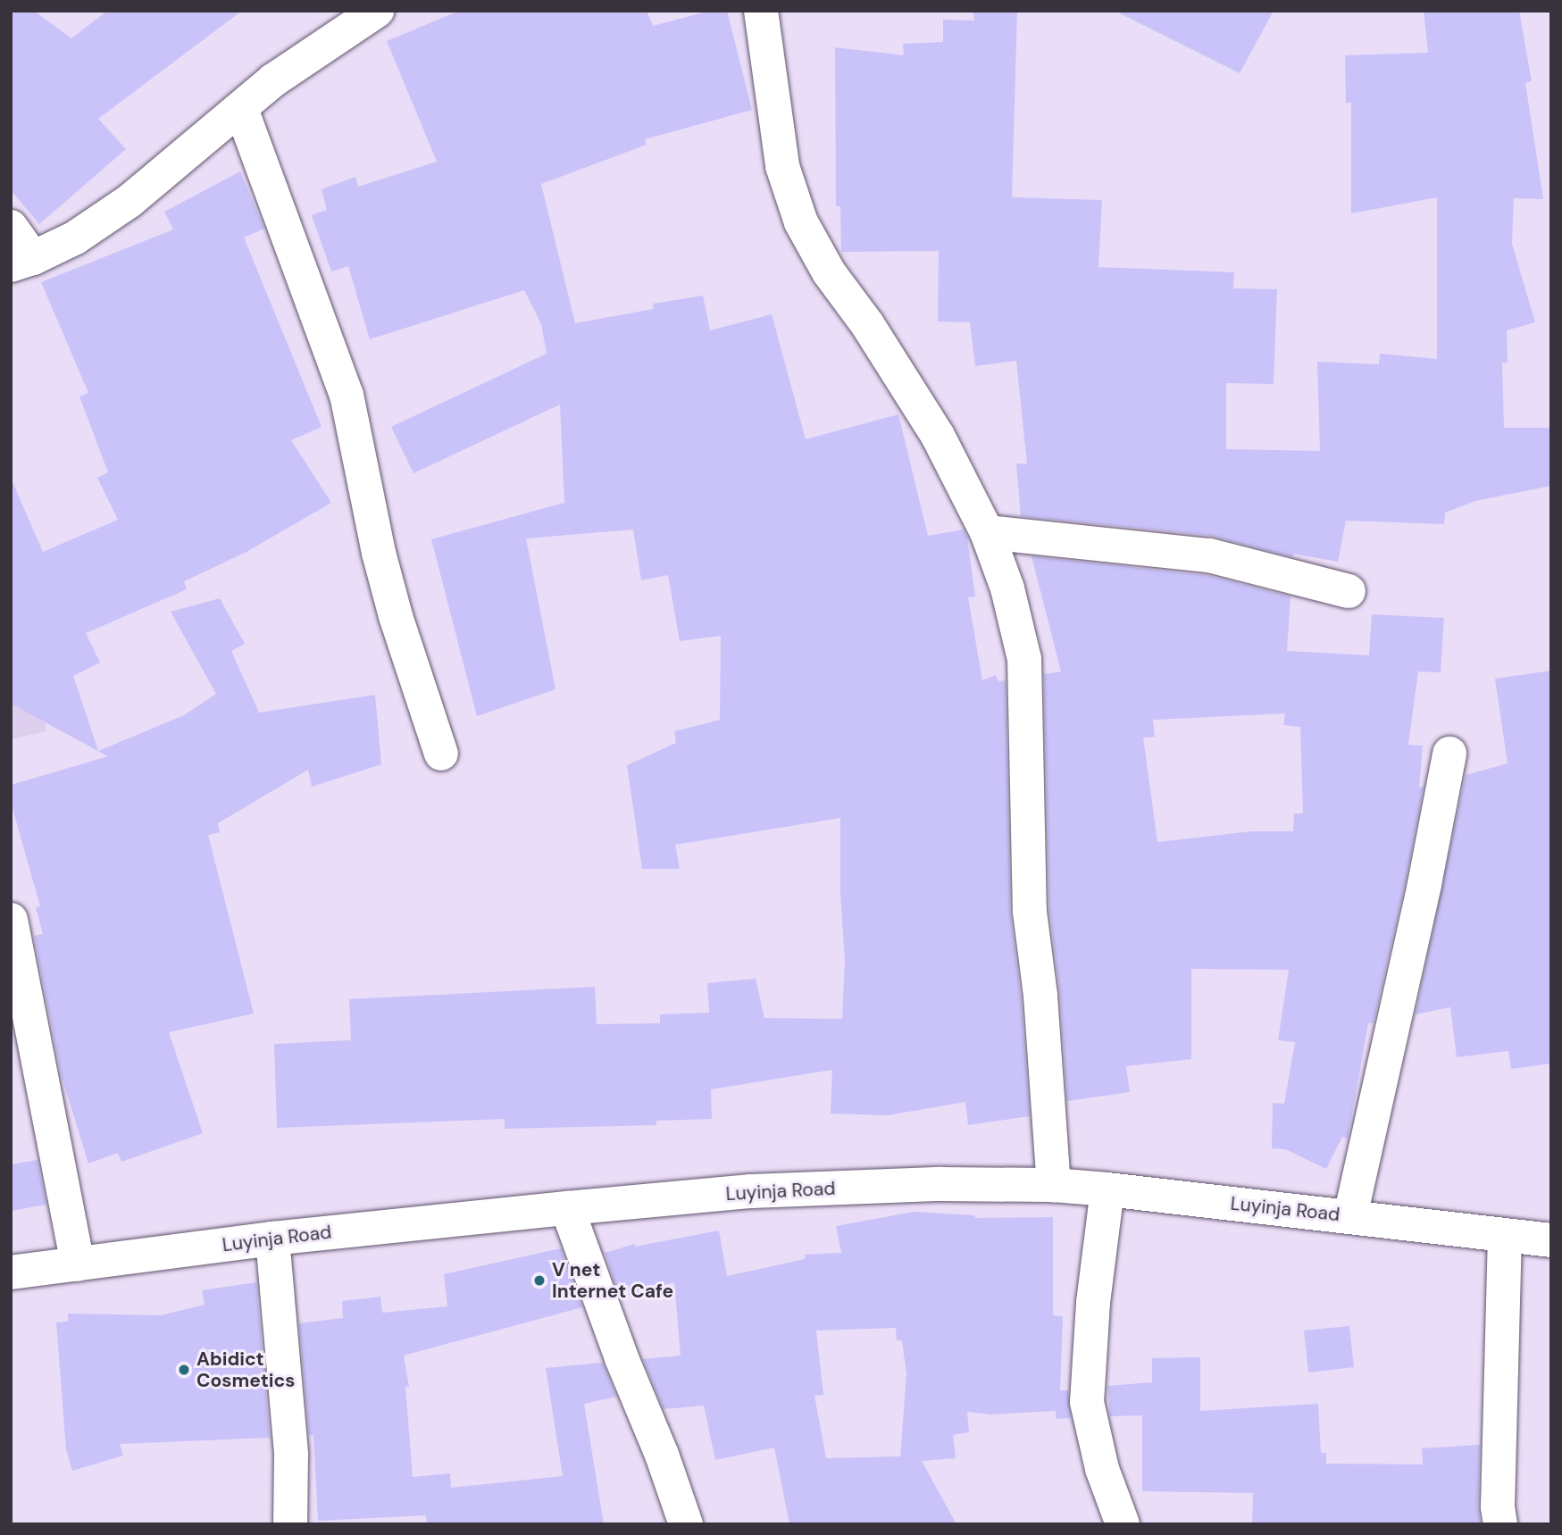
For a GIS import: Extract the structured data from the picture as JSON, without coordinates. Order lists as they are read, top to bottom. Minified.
{"streets":{"street":["Luyinja Road"]},"places":["V net Internet Cafe","Abidict Cosmetics"]}
